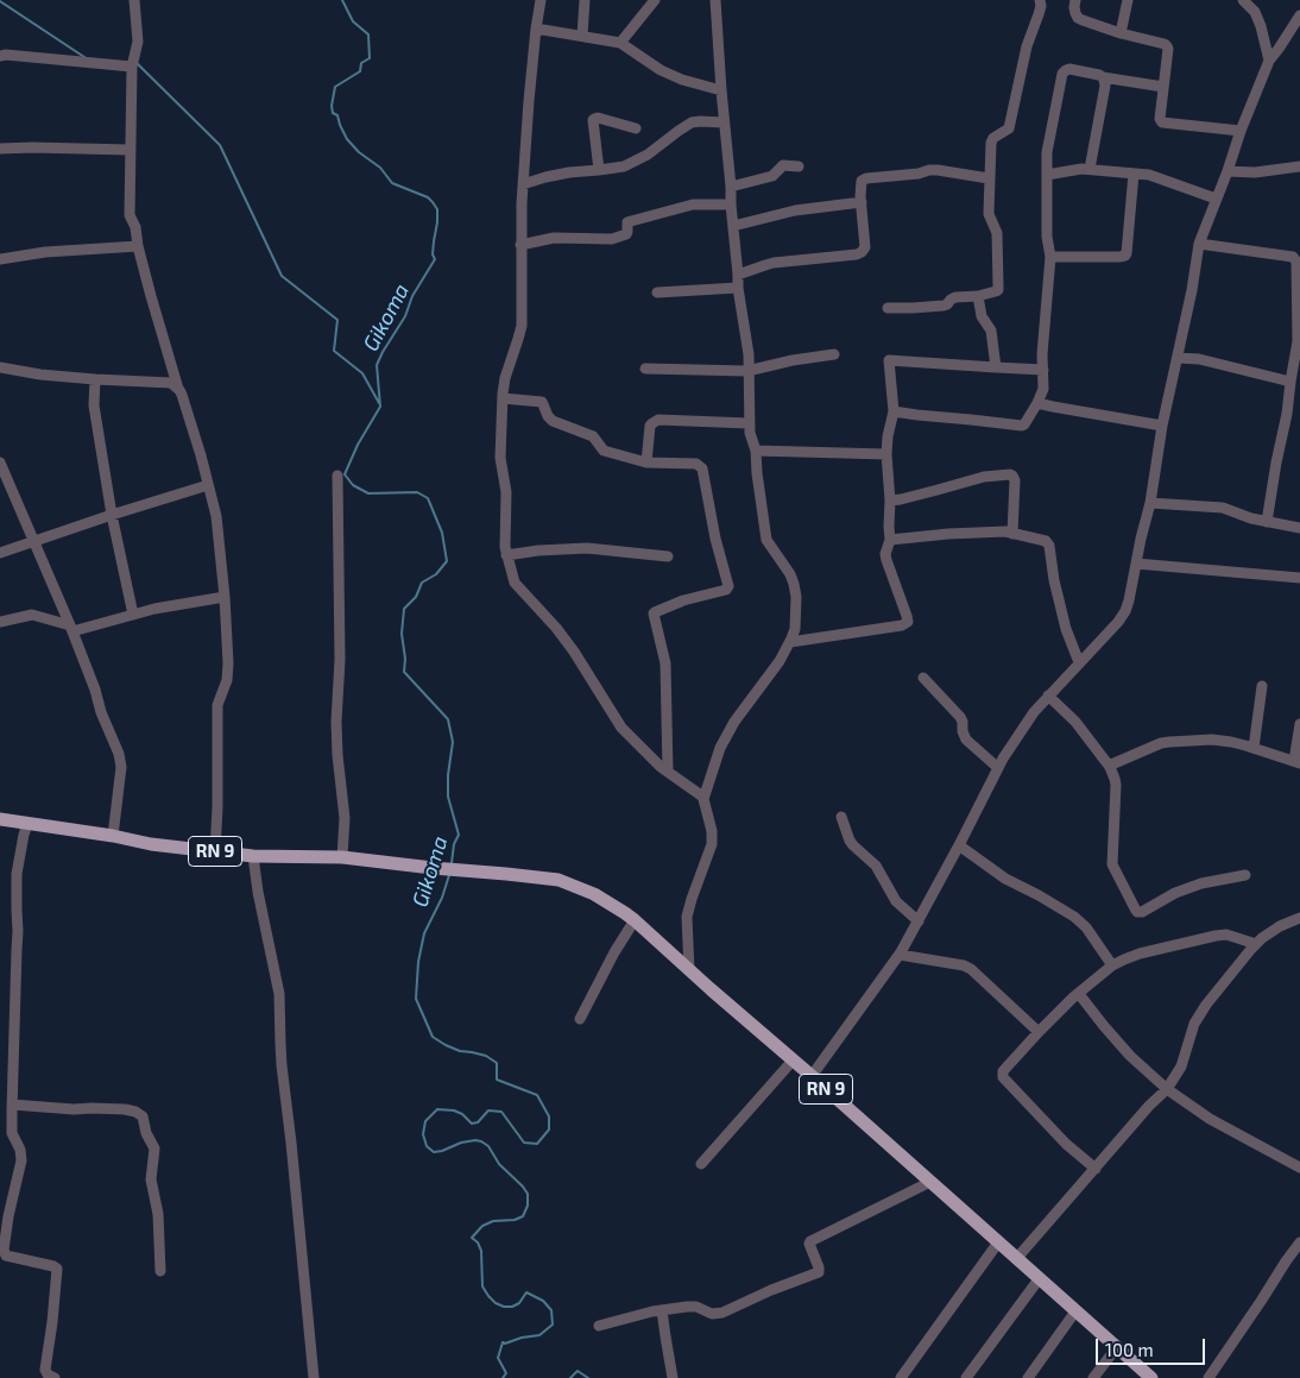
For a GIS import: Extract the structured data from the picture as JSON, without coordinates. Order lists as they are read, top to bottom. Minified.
{"streets":{"main road":["RN 9"]},"water":["Gikoma"],"scale_bar":"100 m"}
